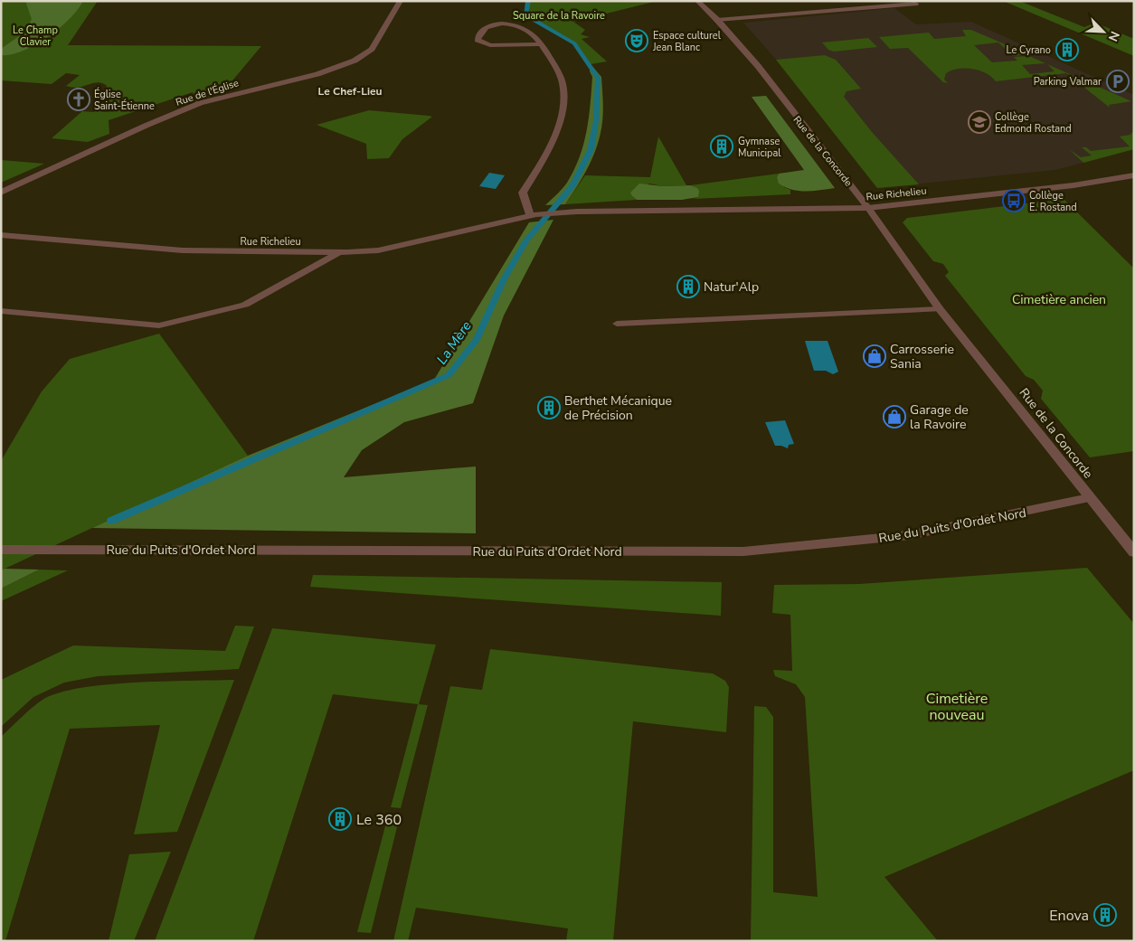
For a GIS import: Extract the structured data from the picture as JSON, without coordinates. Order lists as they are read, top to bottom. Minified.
{"streets":{"street":["Rue de l'Église","Rue de la Concorde","Rue Richelieu","Rue du Puits d'Ordet Nord"]},"crossings":[["Rue de la Concorde","Rue Richelieu"],["Rue de la Concorde","Rue du Puits d'Ordet Nord"]],"districts":["Le Chef-Lieu"],"water":["La Mère"],"parks":["Square de la Ravoire","Le Champ Clavier","Cimetière ancien","Cimetière nouveau"],"places":{"theatre":["Espace culturel Jean Blanc"],"building":["Le Cyrano","Gymnase Municipal","Natur'Alp","Berthet Mécanique de Précision","Le 360","Enova"],"parking":["Parking Valmar"],"church":["Église Saint-Étienne"],"school or university":["Collège Edmond Rostand"],"bus stop":["Collège E. Rostand"],"shop":["Carrosserie Sania","Garage de la Ravoire"]},"north":"bottom right"}
